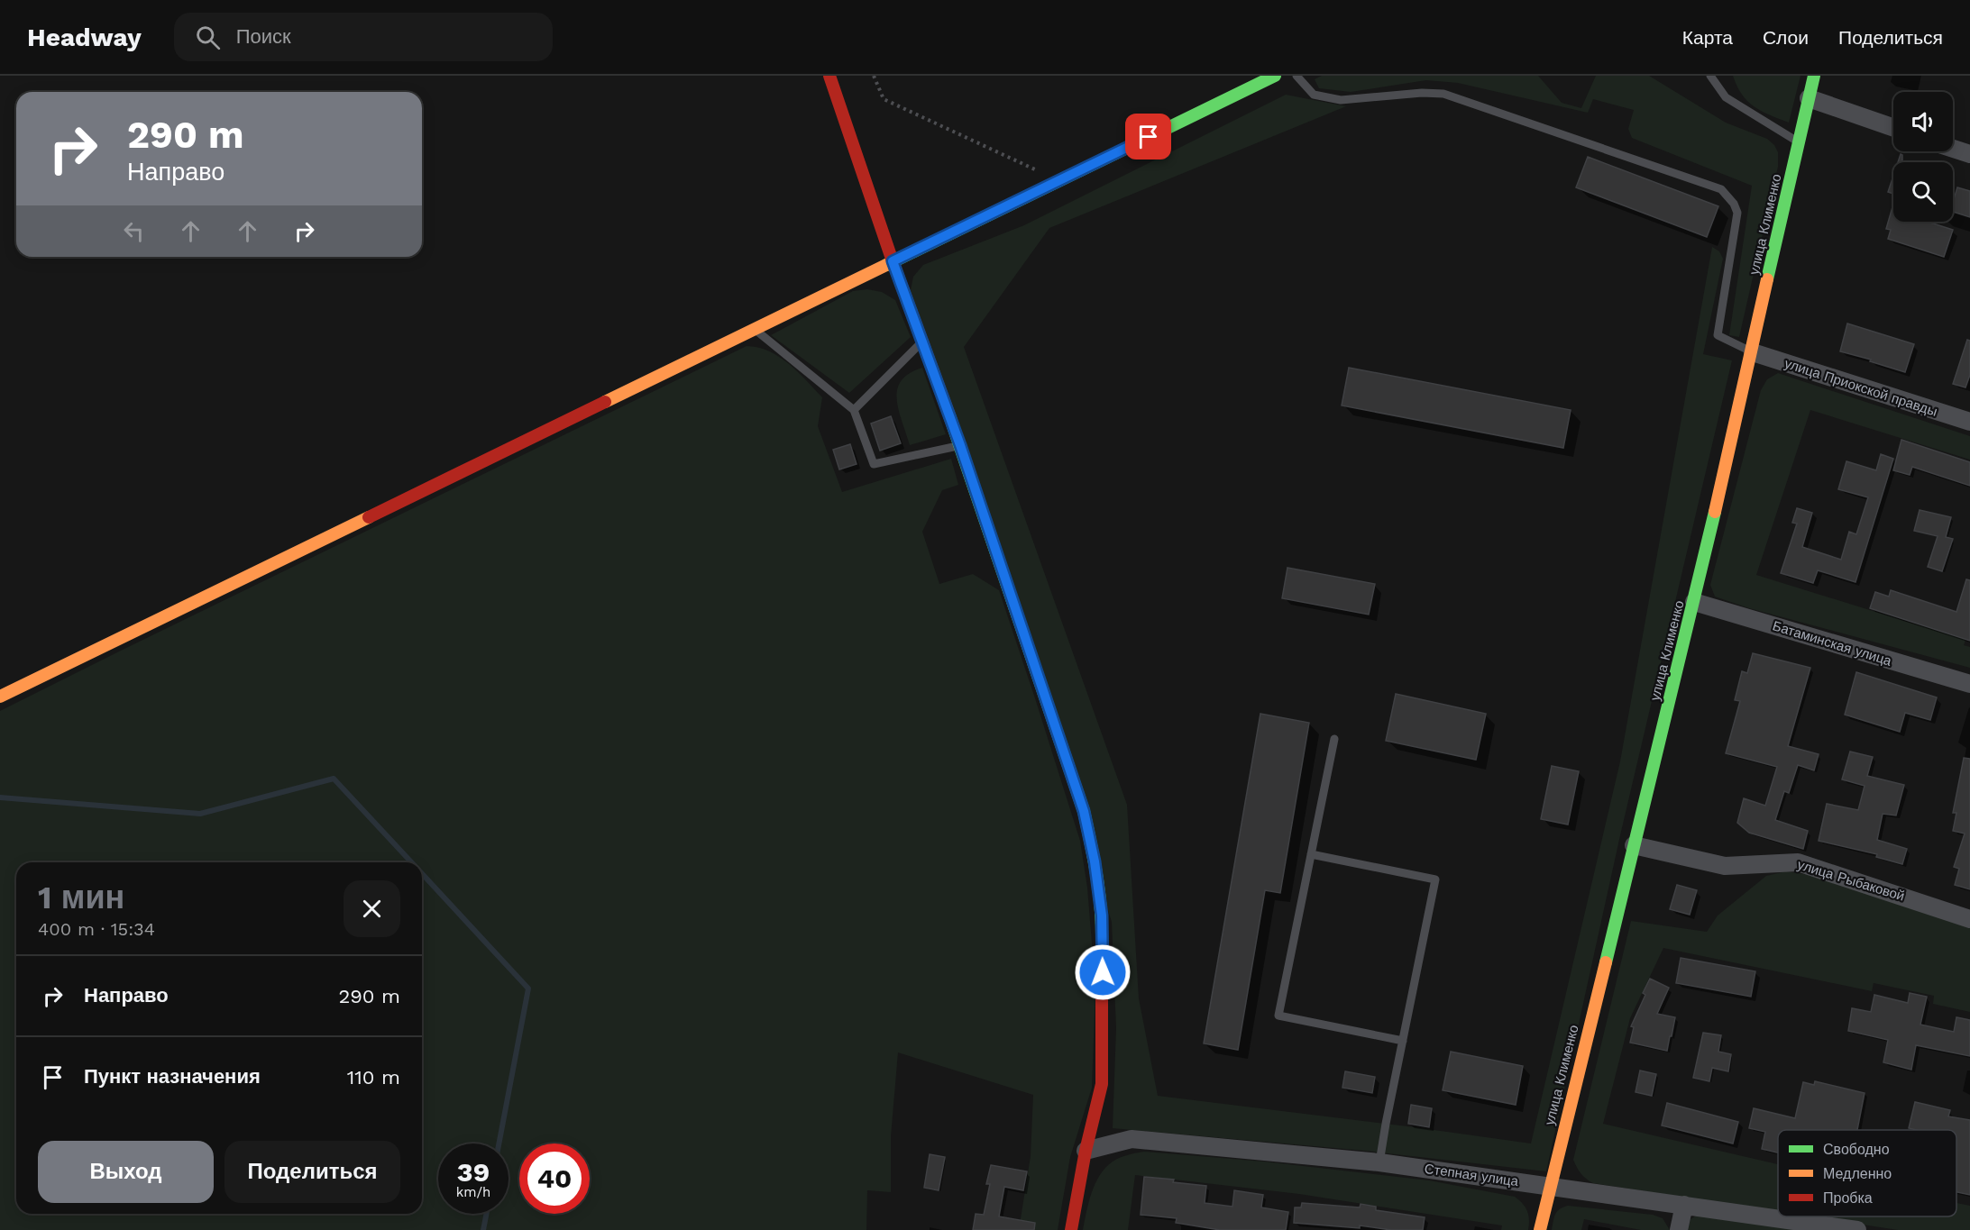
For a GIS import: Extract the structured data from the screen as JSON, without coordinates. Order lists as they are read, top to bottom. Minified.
{"streets":{"street":["улица Клименко","улица Приокской правды","Батаминская улица","улица Рыбаковой","Степная улица"]},"crossings":[["улица Клименко","улица Приокской правды"],["улица Клименко","Батаминская улица"],["улица Клименко","улица Рыбаковой"],["улица Клименко","Степная улица"]],"legend":["Свободно","Медленно","Пробка"],"page":{"header":"Headway","search":"Поиск","nav":["Карта","Слои","Поделиться"],"turn":["290 m","Направо"],"heading":["1 мин","400 m · 15:34"],"list":[{"name":"Направо","value":"290 m"},{"name":"Пункт назначения","value":"110 m"}],"buttons":["Выход","Поделиться"],"speed":"39 km/h","limit":"40"}}
